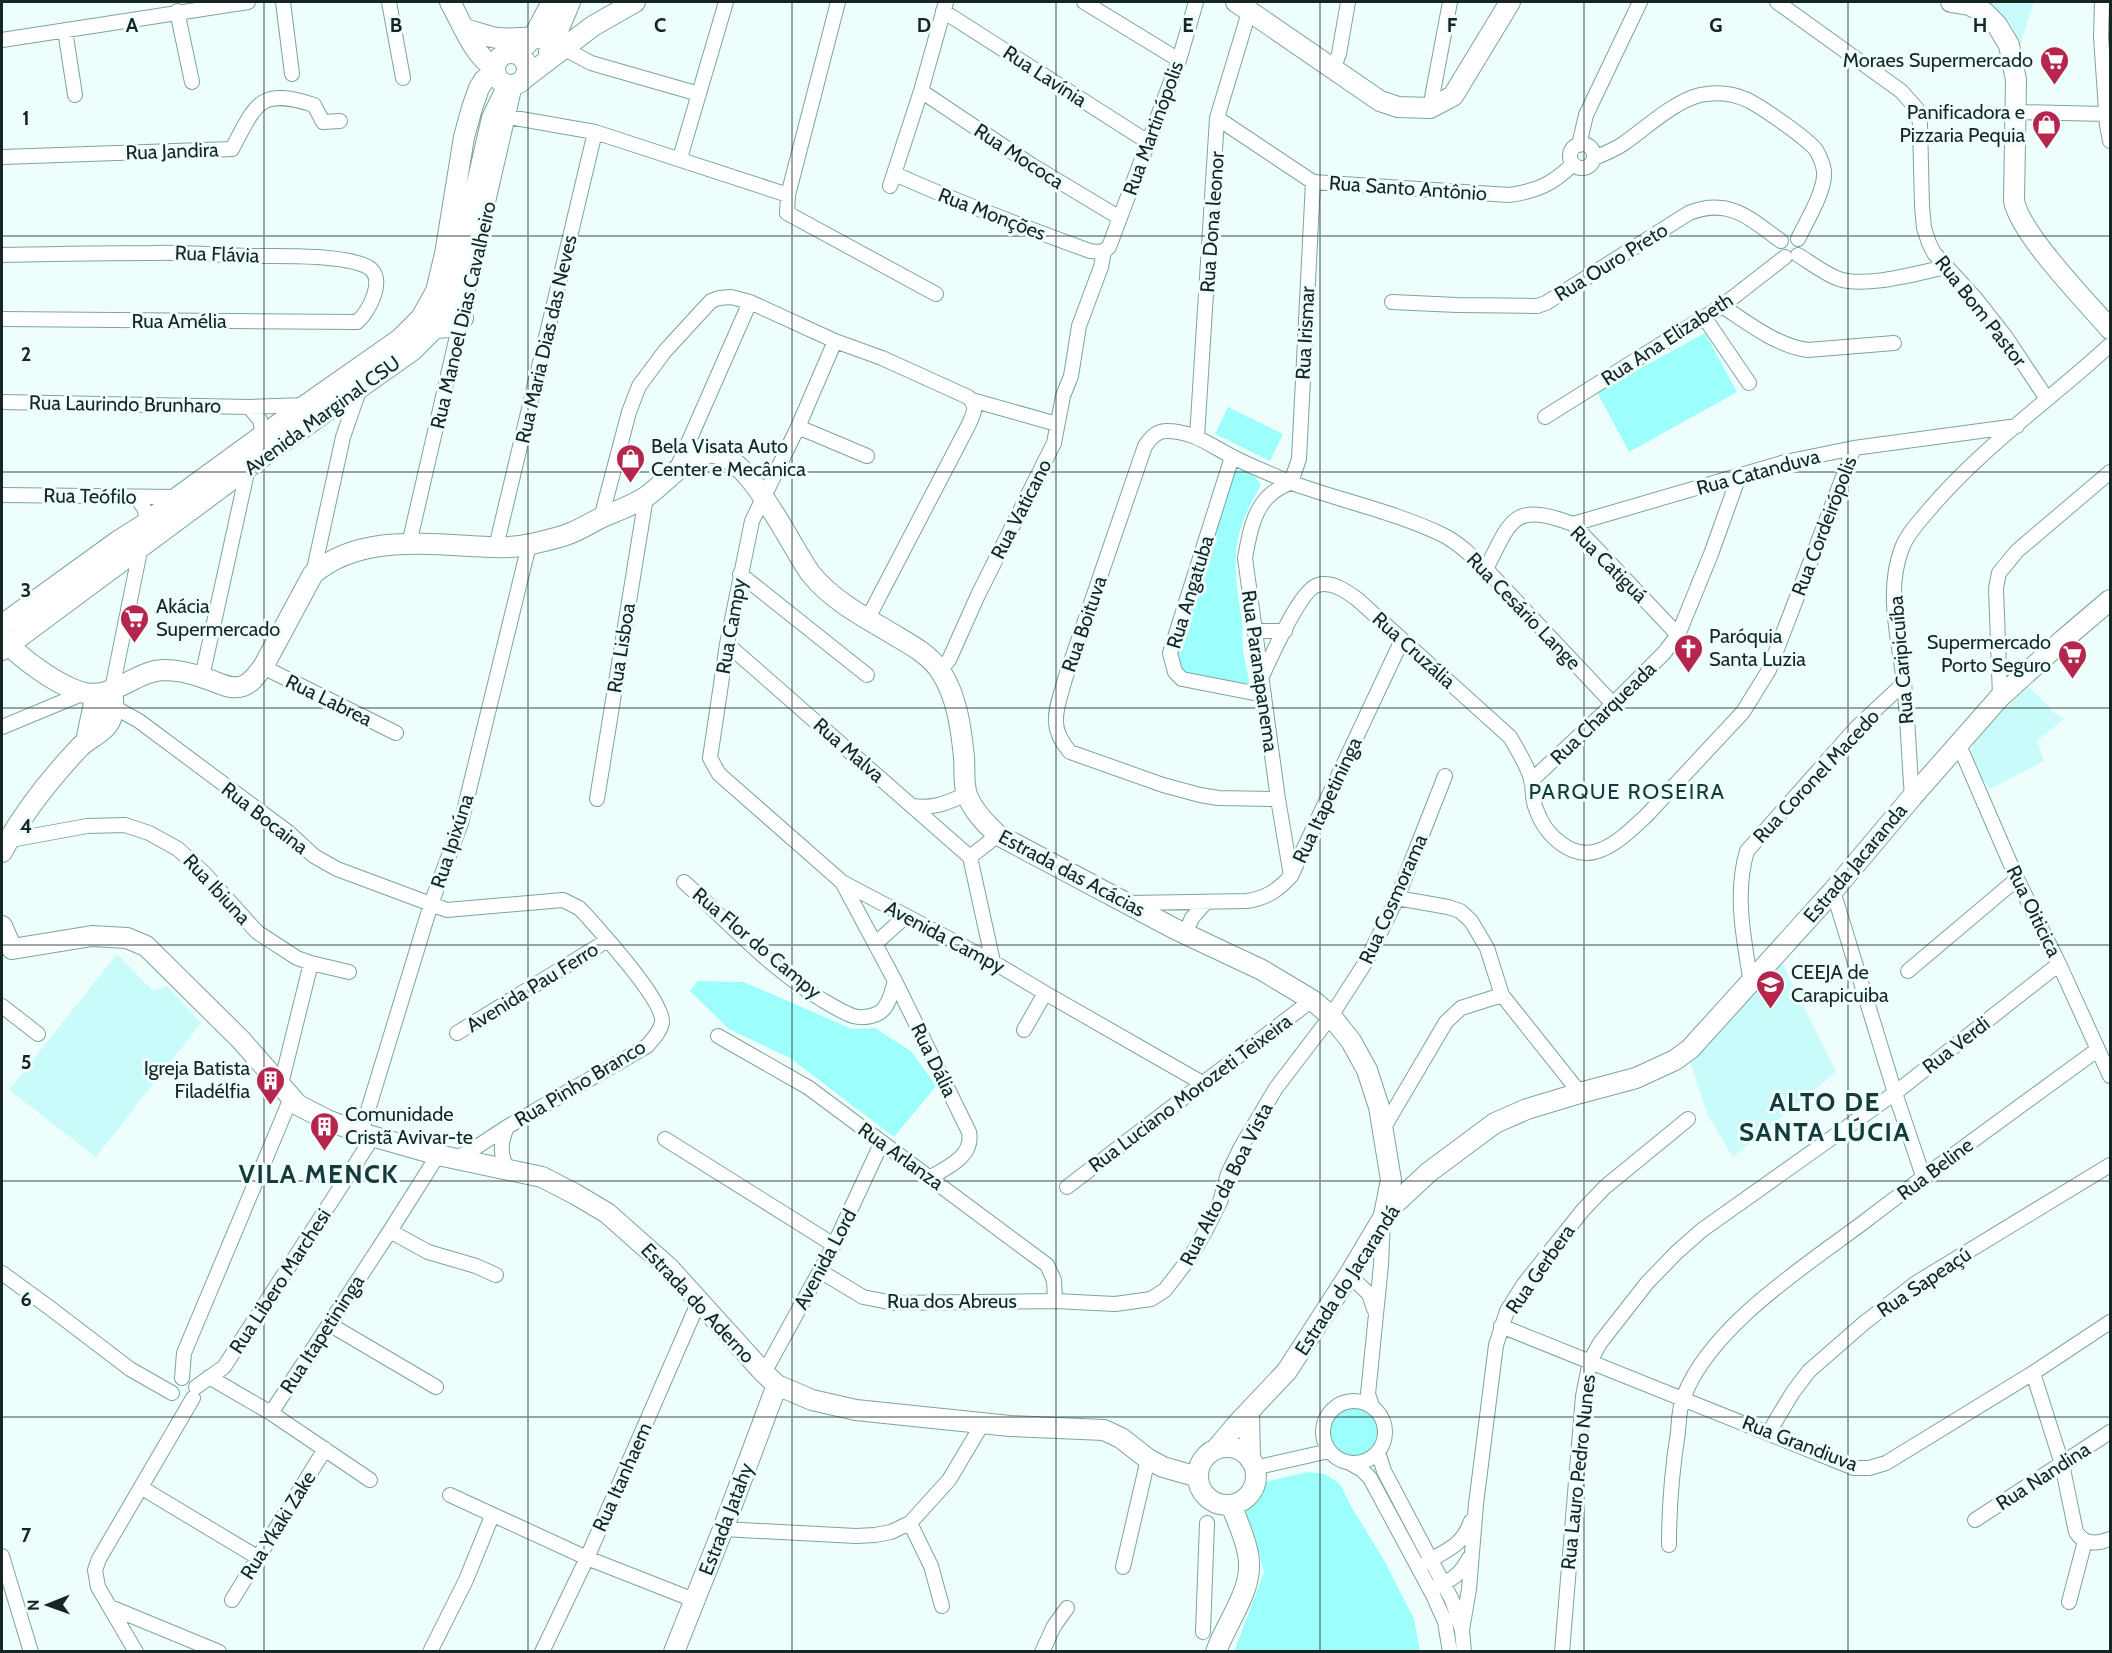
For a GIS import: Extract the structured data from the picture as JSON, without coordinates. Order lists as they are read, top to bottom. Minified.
{"streets":{"main road":["Avenida Marginal CSU","Estrada Jacaranda","Estrada das Acácias","Estrada do Jacarandá","Estrada do Aderno","Estrada Jatahy"],"street":["Rua Lavínia","Rua Martinópolis","Rua Jandira","Rua Mococa","Rua Santo Antônio","Rua Monções","Rua Dona leonor","Rua Flávia","Rua Ouro Preto","Rua Bom Pastor","Rua Manoel Dias Cavalheiro","Rua Amélia","Rua Irismar","Rua Maria Dias das Neves","Rua Ana Elizabeth","Rua Laurindo Brunharo","Rua Catanduva","Rua Teófilo","Rua Vaticano","Rua Cordeirópolis","Rua Catiguá","Rua Angatuba","Rua Cesário Lange","Rua Boituva","Rua Campy","Rua Lisboa","Rua Cruzália","Rua Caripicuíba","Rua Paranapanema","Rua Labrea","Rua Charqueada","Rua Malva","Rua Coronel Macedo","Rua Itapetininga","Rua Bocaina","Rua Ipixúna","Rua Ibiuna","Rua Cosmorama","Rua Oiticica","Avenida Campy","Rua Flor do Campy","Avenida Pau Ferro","Rua Verdi","Rua Dália","Rua Pinho Branco","Rua Luciano Morozeti Teixeira","Rua Arlanza","Rua Beline","Rua Alto da Boa Vista","Avenida Lord","Rua Gerbera","Rua Libero Marchesi","Rua Sapeaçú","Rua dos Abreus","Rua Grandiuva","Rua Lauro Pedro Nunes","Rua Nandina","Rua Itanhaem","Rua Ykaki Zake"]},"crossings":[["Rua Lavínia","Rua Martinópolis"],["Rua Martinópolis","Rua Mococa"],["Rua Martinópolis","Rua Monções"],["Rua Martinópolis","Rua Vaticano"],["Rua Mococa","Rua Monções"],["Rua Santo Antônio","Rua Dona leonor"],["Rua Santo Antônio","Rua Irismar"],["Rua Dona leonor","Rua Boituva"],["Rua Flávia","Rua Amélia"],["Rua Ouro Preto","Rua Ana Elizabeth"],["Rua Bom Pastor","Rua Caripicuíba"],["Rua Manoel Dias Cavalheiro","Avenida Marginal CSU"],["Rua Manoel Dias Cavalheiro","Estrada das Acácias"],["Rua Irismar","Rua Cesário Lange"],["Rua Irismar","Rua Boituva"],["Rua Irismar","Rua Paranapanema"],["Rua Maria Dias das Neves","Estrada das Acácias"],["Rua Laurindo Brunharo","Avenida Marginal CSU"],["Avenida Marginal CSU","Rua Teófilo"],["Rua Catanduva","Rua Cordeirópolis"],["Rua Catanduva","Rua Catiguá"],["Rua Catanduva","Rua Caripicuíba"],["Rua Catanduva","Rua Charqueada"],["Rua Vaticano","Estrada das Acácias"],["Rua Cordeirópolis","Rua Cruzália"],["Rua Cordeirópolis","Rua Charqueada"],["Rua Catiguá","Rua Cesário Lange"],["Rua Catiguá","Rua Charqueada"],["Rua Angatuba","Rua Boituva"],["Rua Angatuba","Rua Paranapanema"],["Rua Cesário Lange","Rua Boituva"],["Rua Cesário Lange","Rua Paranapanema"],["Rua Cesário Lange","Rua Charqueada"],["Rua Boituva","Rua Paranapanema"],["Rua Campy","Rua Malva"],["Rua Campy","Estrada das Acácias"],["Rua Campy","Avenida Campy"],["Rua Lisboa","Estrada das Acácias"],["Rua Cruzália","Rua Paranapanema"],["Rua Cruzália","Rua Charqueada"],["Rua Cruzália","Rua Itapetininga"],["Rua Caripicuíba","Rua Coronel Macedo"],["Rua Caripicuíba","Estrada Jacaranda"],["Rua Paranapanema","Rua Itapetininga"],["Rua Labrea","Estrada das Acácias"],["Rua Coronel Macedo","Estrada Jacaranda"],["Rua Itapetininga","Estrada das Acácias"],["Rua Itapetininga","Rua Pinho Branco"],["Rua Itapetininga","Estrada do Aderno"],["Rua Itapetininga","Rua Ykaki Zake"],["Rua Bocaina","Rua Ipixúna"],["Rua Bocaina","Estrada das Acácias"],["Rua Bocaina","Rua Pinho Branco"],["Rua Ipixúna","Estrada das Acácias"],["Rua Ipixúna","Rua Pinho Branco"],["Rua Ipixúna","Rua Libero Marchesi"],["Rua Ipixúna","Estrada do Aderno"],["Estrada Jacaranda","Rua Oiticica"],["Estrada Jacaranda","Estrada do Jacarandá"],["Estrada das Acácias","Rua Cosmorama"],["Estrada das Acácias","Rua Luciano Morozeti Teixeira"],["Estrada das Acácias","Rua Alto da Boa Vista"],["Estrada das Acácias","Estrada do Jacarandá"],["Rua Cosmorama","Rua Alto da Boa Vista"],["Rua Oiticica","Rua Verdi"],["Rua Oiticica","Rua Beline"],["Avenida Campy","Rua Dália"],["Avenida Campy","Rua Luciano Morozeti Teixeira"],["Rua Flor do Campy","Rua Dália"],["Avenida Pau Ferro","Rua Pinho Branco"],["Rua Verdi","Rua Lauro Pedro Nunes"],["Rua Dália","Rua Arlanza"],["Rua Pinho Branco","Estrada do Aderno"],["Rua Arlanza","Rua Alto da Boa Vista"],["Rua Arlanza","Avenida Lord"],["Rua Arlanza","Rua dos Abreus"],["Rua Beline","Rua Grandiuva"],["Rua Alto da Boa Vista","Rua dos Abreus"],["Avenida Lord","Rua dos Abreus"],["Avenida Lord","Estrada do Aderno"],["Avenida Lord","Estrada Jatahy"],["Rua Gerbera","Rua Grandiuva"],["Estrada do Jacarandá","Estrada do Aderno"],["Rua Libero Marchesi","Estrada do Aderno"],["Rua Sapeaçú","Rua Grandiuva"],["Estrada do Aderno","Rua Itanhaem"],["Estrada do Aderno","Estrada Jatahy"],["Rua Grandiuva","Rua Lauro Pedro Nunes"]],"districts":["PARQUE ROSEIRA","ALTO DE SANTA LÚCIA","VILA MENCK"],"places":{"supermarket":["Moraes Supermercado","Akácia Supermercado","Supermercado Porto Seguro"],"shop":["Panificadora e Pizzaria Pequia","Bela Visata Auto Center e Mecânica"],"church":["Paróquia Santa Luzia"],"school or university":["CEEJA de Carapicuiba"],"building":["Igreja Batista Filadélfia","Comunidade Cristã Avivar-te"]},"north":"left","grid":{"columns":["A","B","C","D","E","F","G","H"],"rows":["1","2","3","4","5","6","7"]}}
